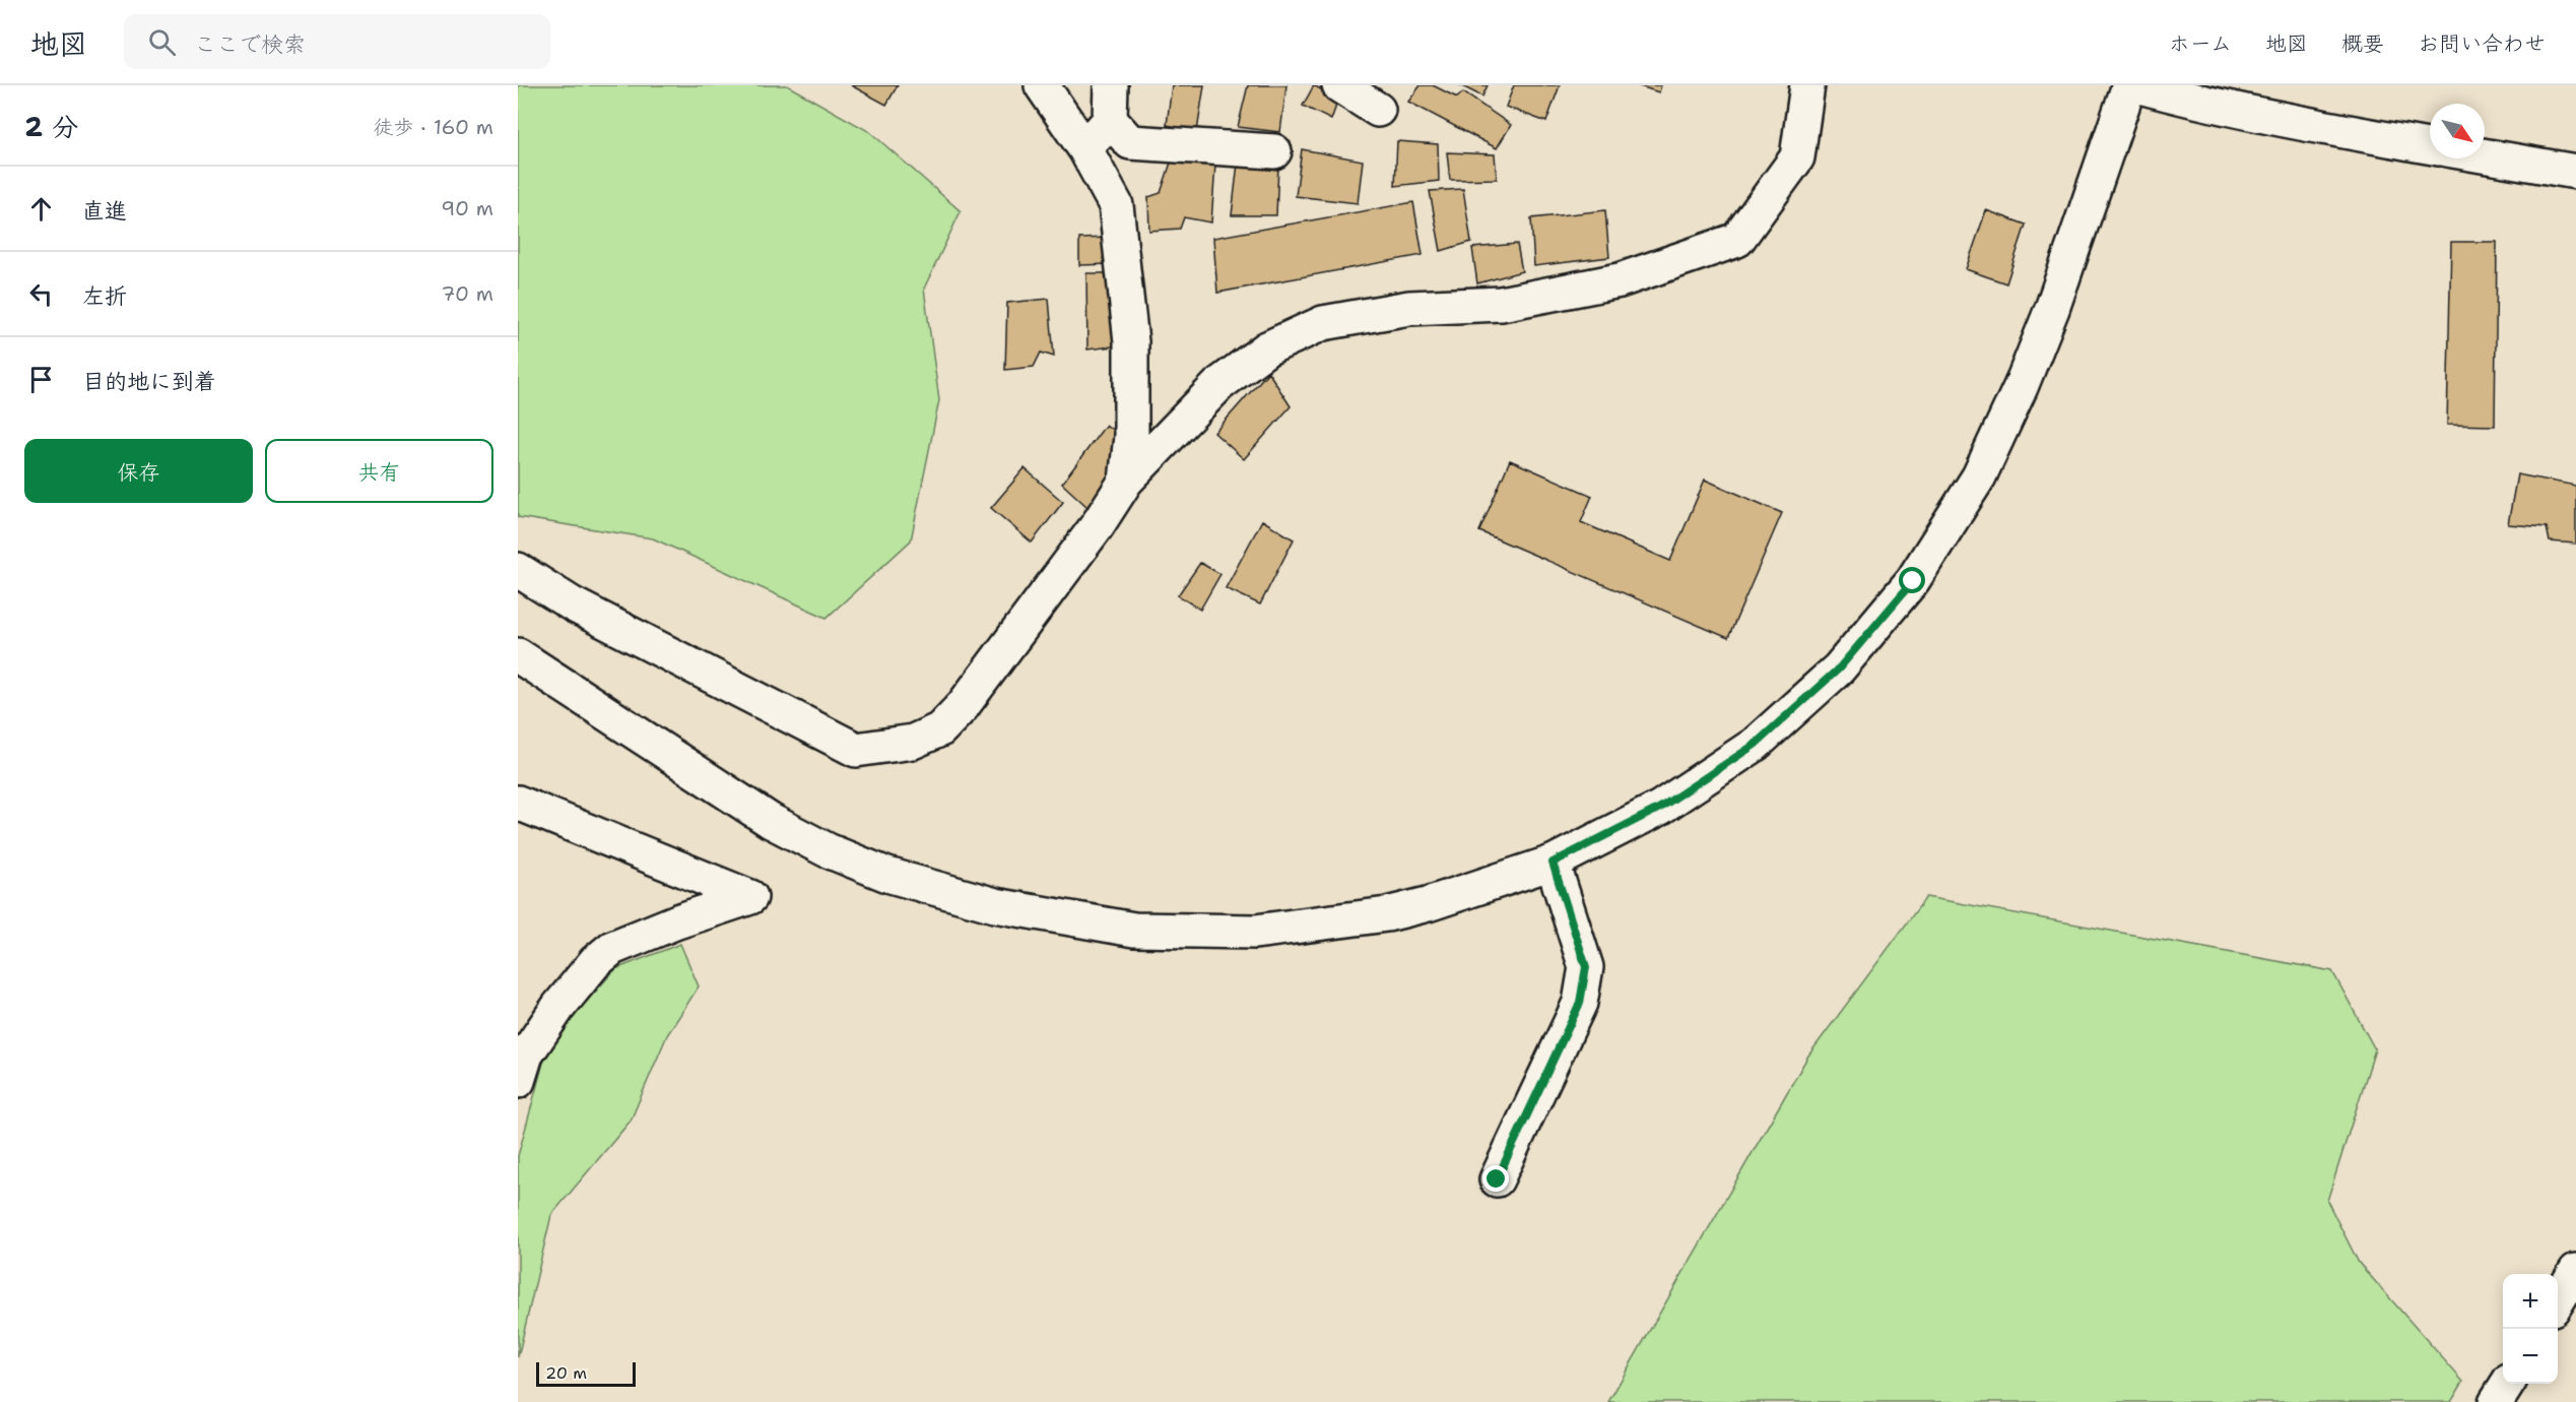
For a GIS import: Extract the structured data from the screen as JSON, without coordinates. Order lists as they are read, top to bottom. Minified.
{"scale_bar":"20 m","north":"bottom right","page":{"header":"地図","search":"ここで検索","nav":["ホーム","地図","概要","お問い合わせ"],"heading":["2 分","徒歩 · 160 m"],"list":[["直進","90 m"],["左折","70 m"],"目的地に到着"],"buttons":["保存","共有"],"map_buttons":["+","−"],"scale":"20 m"}}
